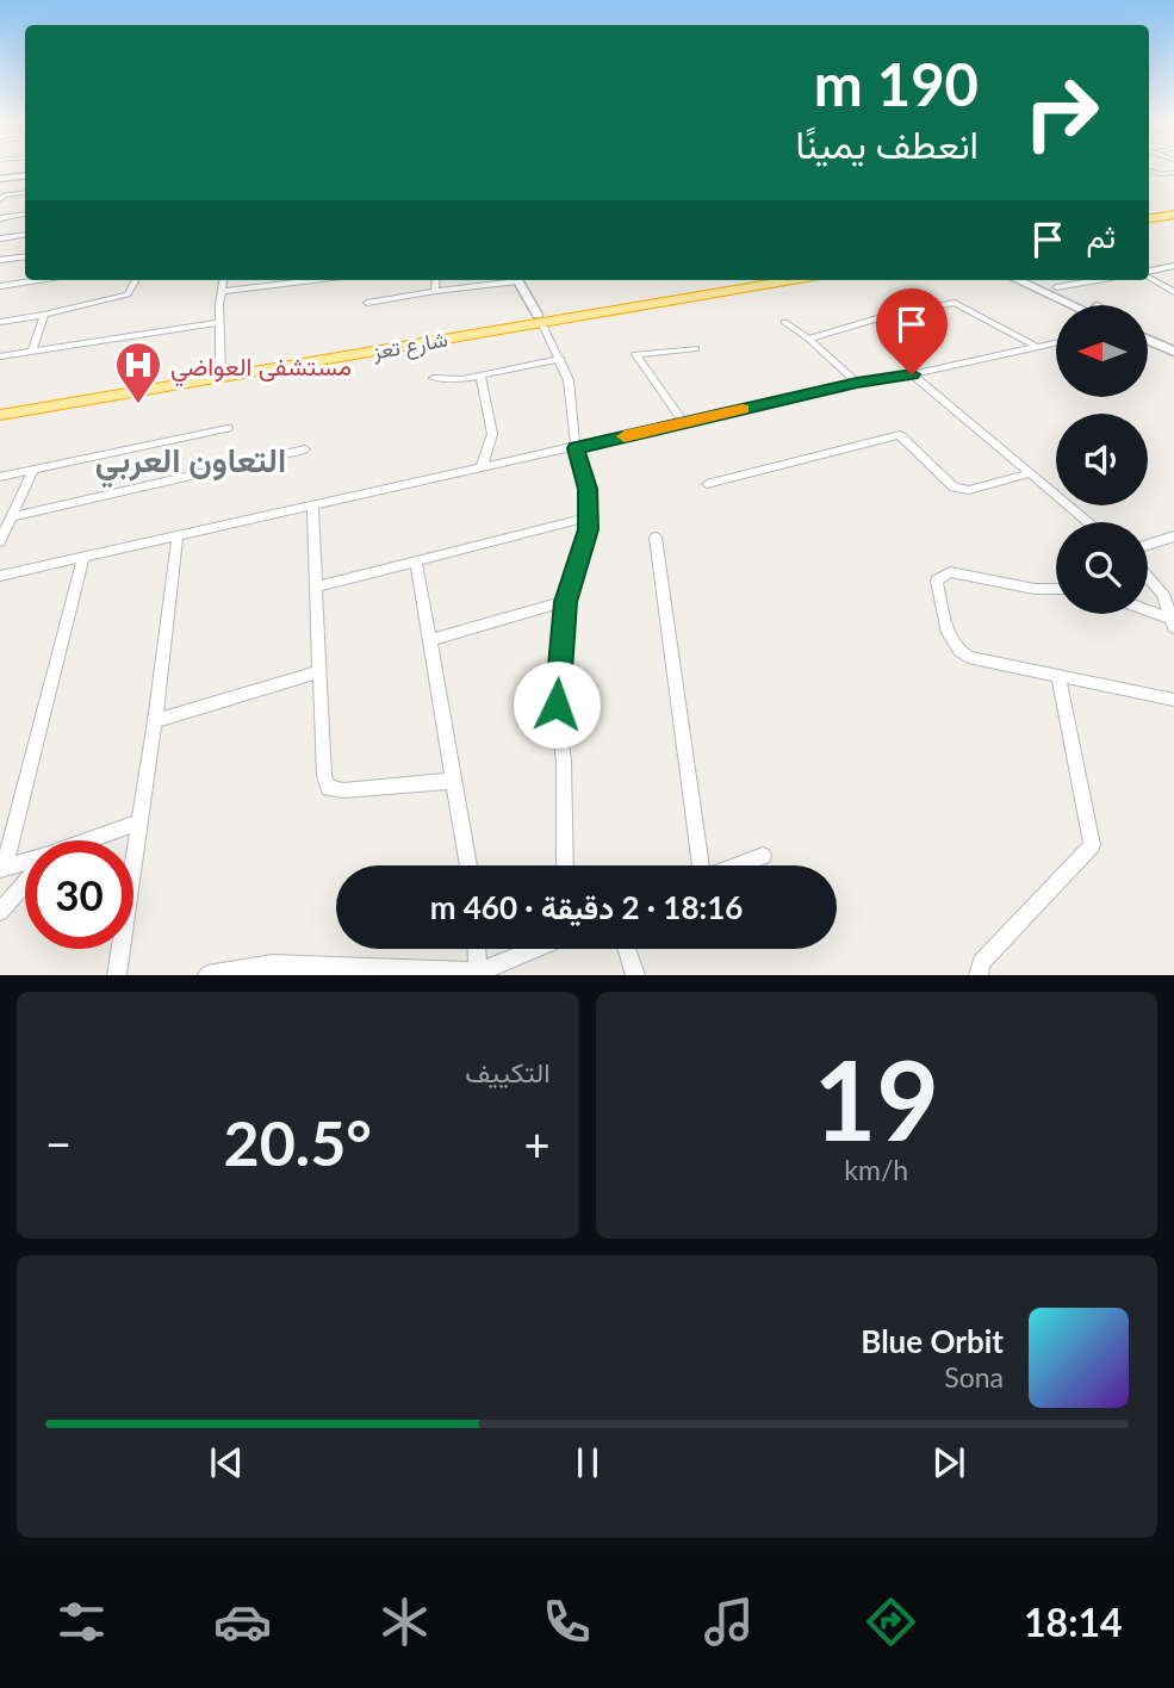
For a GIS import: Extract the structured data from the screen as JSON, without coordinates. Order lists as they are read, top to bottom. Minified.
{"streets":{"highway":["شارع تعز"]},"districts":["التعاون العربي"],"places":{"hospital":["مستشفى العواضي"]},"north":"left","page":{"turn":["190 m","انعطف يمينًا"],"then":"ثم","limit":"30","trip":"18:16 · 2 دقيقة · 460 m","tile":[["19","km/h"],"التكييف"],"heat":["−","20.5°","+"],"song":["Blue Orbit","Sona"],"tabs":"18:14"}}
